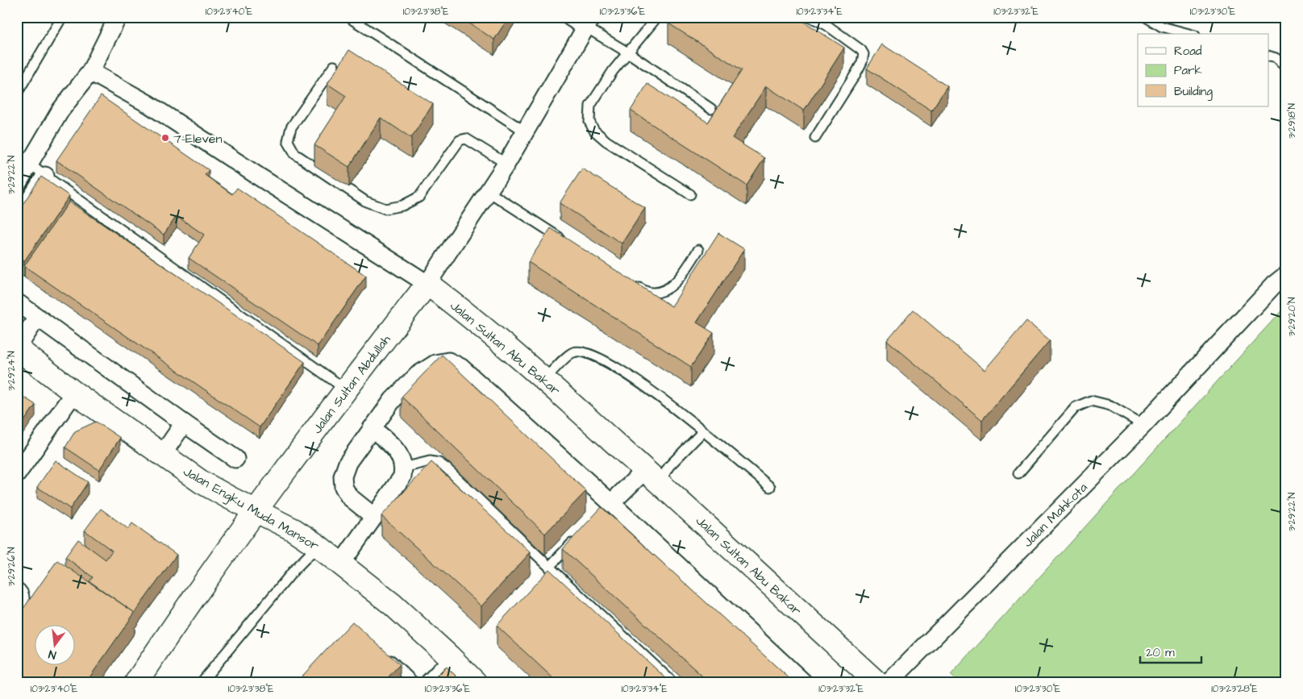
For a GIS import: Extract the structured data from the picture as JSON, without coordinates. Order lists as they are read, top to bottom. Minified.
{"streets":{"street":["Jalan Sultan Abu Bakar","Jalan Sultan Abdullah","Jalan Engku Muda Mansor","Jalan Mahkota"]},"crossings":[["Jalan Sultan Abu Bakar","Jalan Sultan Abdullah"],["Jalan Sultan Abdullah","Jalan Engku Muda Mansor"]],"places":["7-Eleven"],"legend":["Road","Park","Building"],"scale_bar":"20 m","north":"bottom","coordinates":["103°23'40\"E","103°23'38\"E","103°23'36\"E","103°23'34\"E","103°23'32\"E","103°23'30\"E","3°29'18\"N","3°29'22\"N","3°29'20\"N","3°29'24\"N","3°29'26\"N","103°23'28\"E"]}
